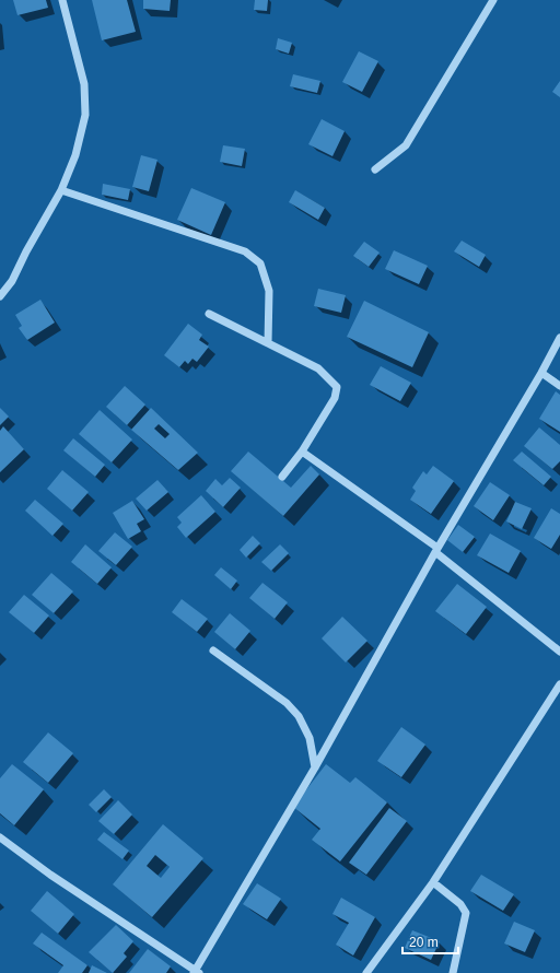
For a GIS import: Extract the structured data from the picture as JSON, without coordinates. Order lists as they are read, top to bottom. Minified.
{"scale_bar":"20 m"}
